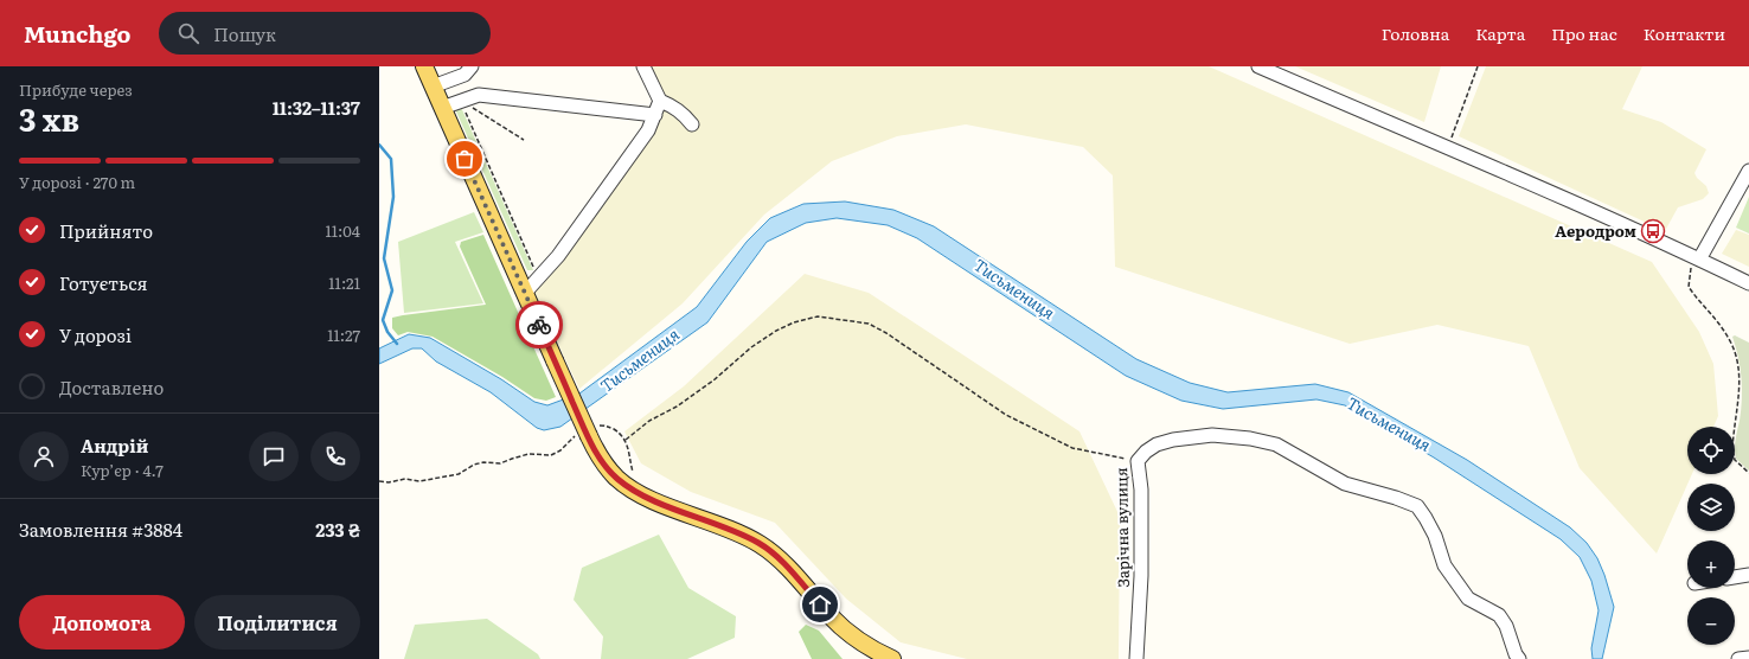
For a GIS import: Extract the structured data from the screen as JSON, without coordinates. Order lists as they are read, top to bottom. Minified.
{"streets":{"street":["Зарічна вулиця"]},"water":["Тисьмениця"],"places":{"bus stop":["Аеродром"]},"page":{"header":"Munchgo","search":"Пошук","nav":["Головна","Карта","Про нас","Контакти"],"heading":["3 хв","Прибуде через","11:32–11:37"],"panel":["Андрій","Кур’єр · 4.7","Замовлення #3884","233 ₴"],"bar":"У дорозі · 270 m","list":[["Прийнято","11:04"],["Готується","11:21"],["У дорозі","11:27"],"Доставлено"],"map_buttons":["+","−"],"buttons":["Допомога","Поділитися"]}}
